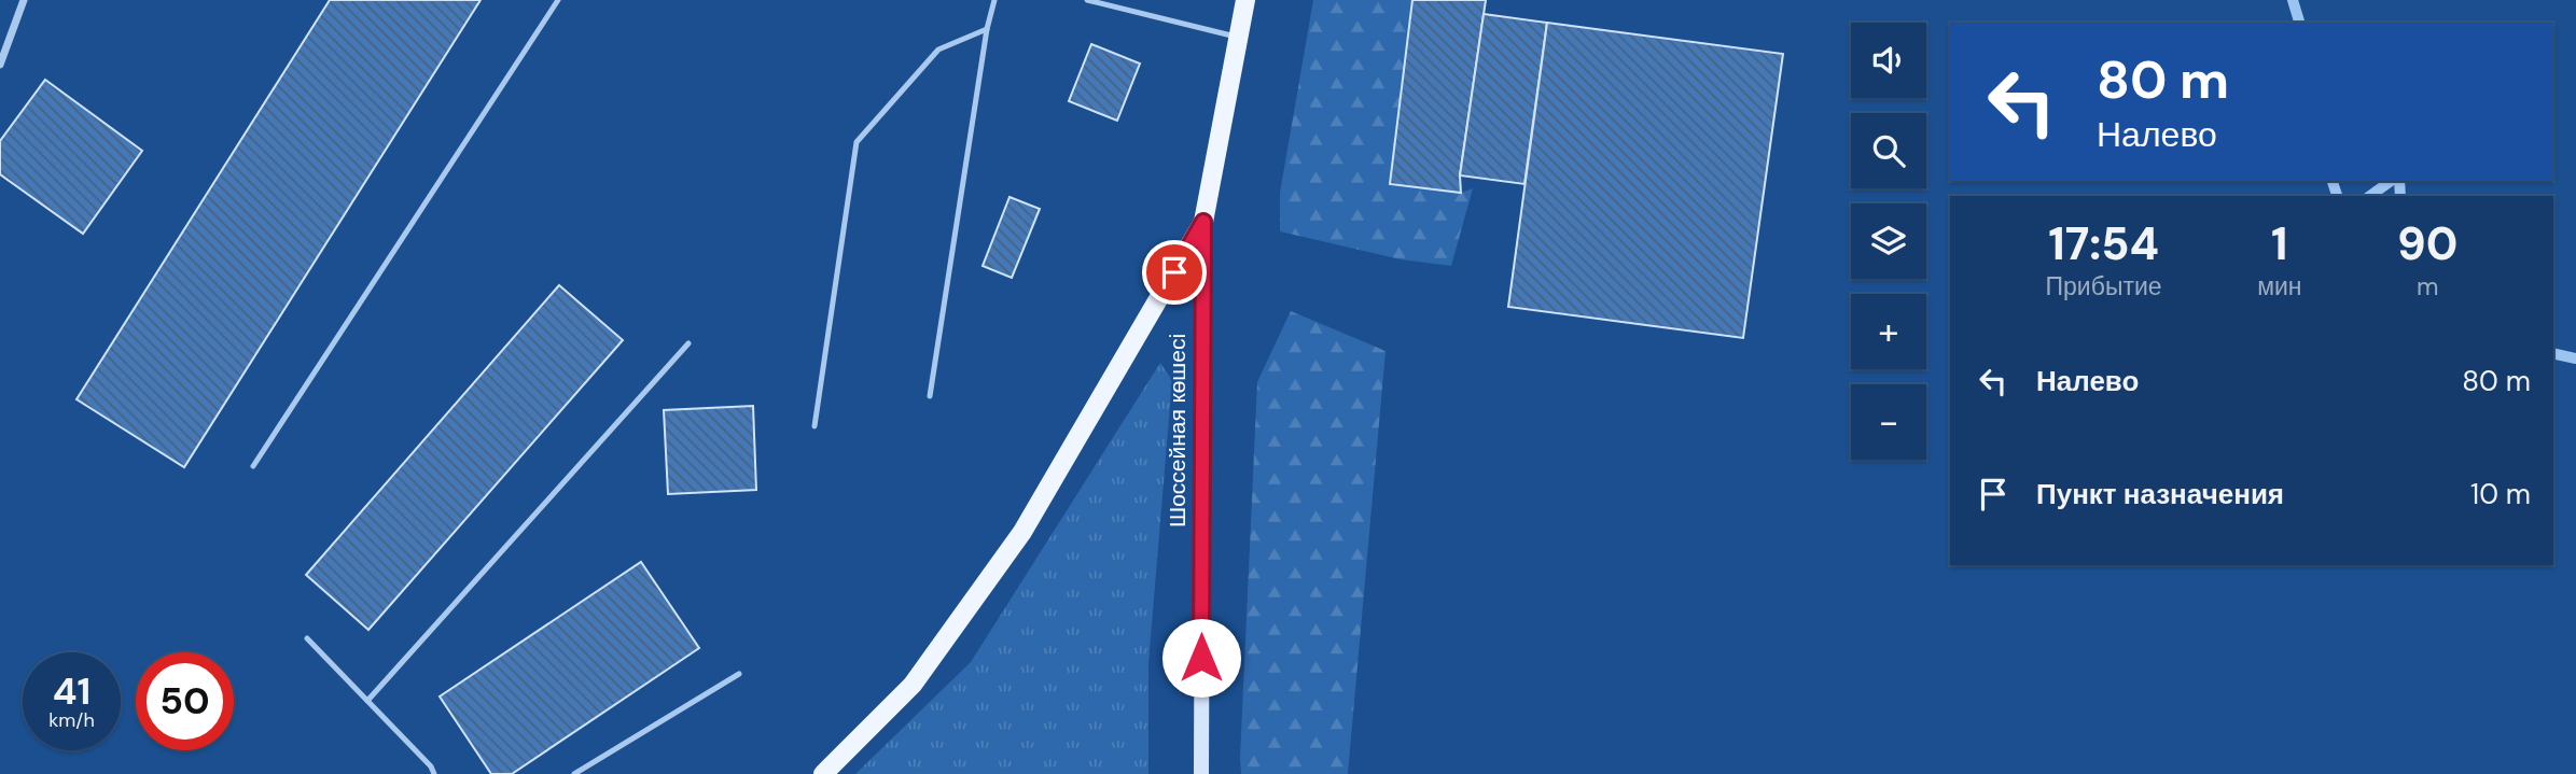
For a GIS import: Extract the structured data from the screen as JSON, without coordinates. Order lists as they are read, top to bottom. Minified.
{"streets":{"main road":["Шоссейная көшесі"]},"page":{"map_buttons":["+","−"],"turn":["80 m","Налево"],"eta":["17:54","Прибытие","1","мин","90","m"],"list":[{"name":"Налево","value":"80 m"},{"name":"Пункт назначения","value":"10 m"}],"speed":"41 km/h","limit":"50"}}
